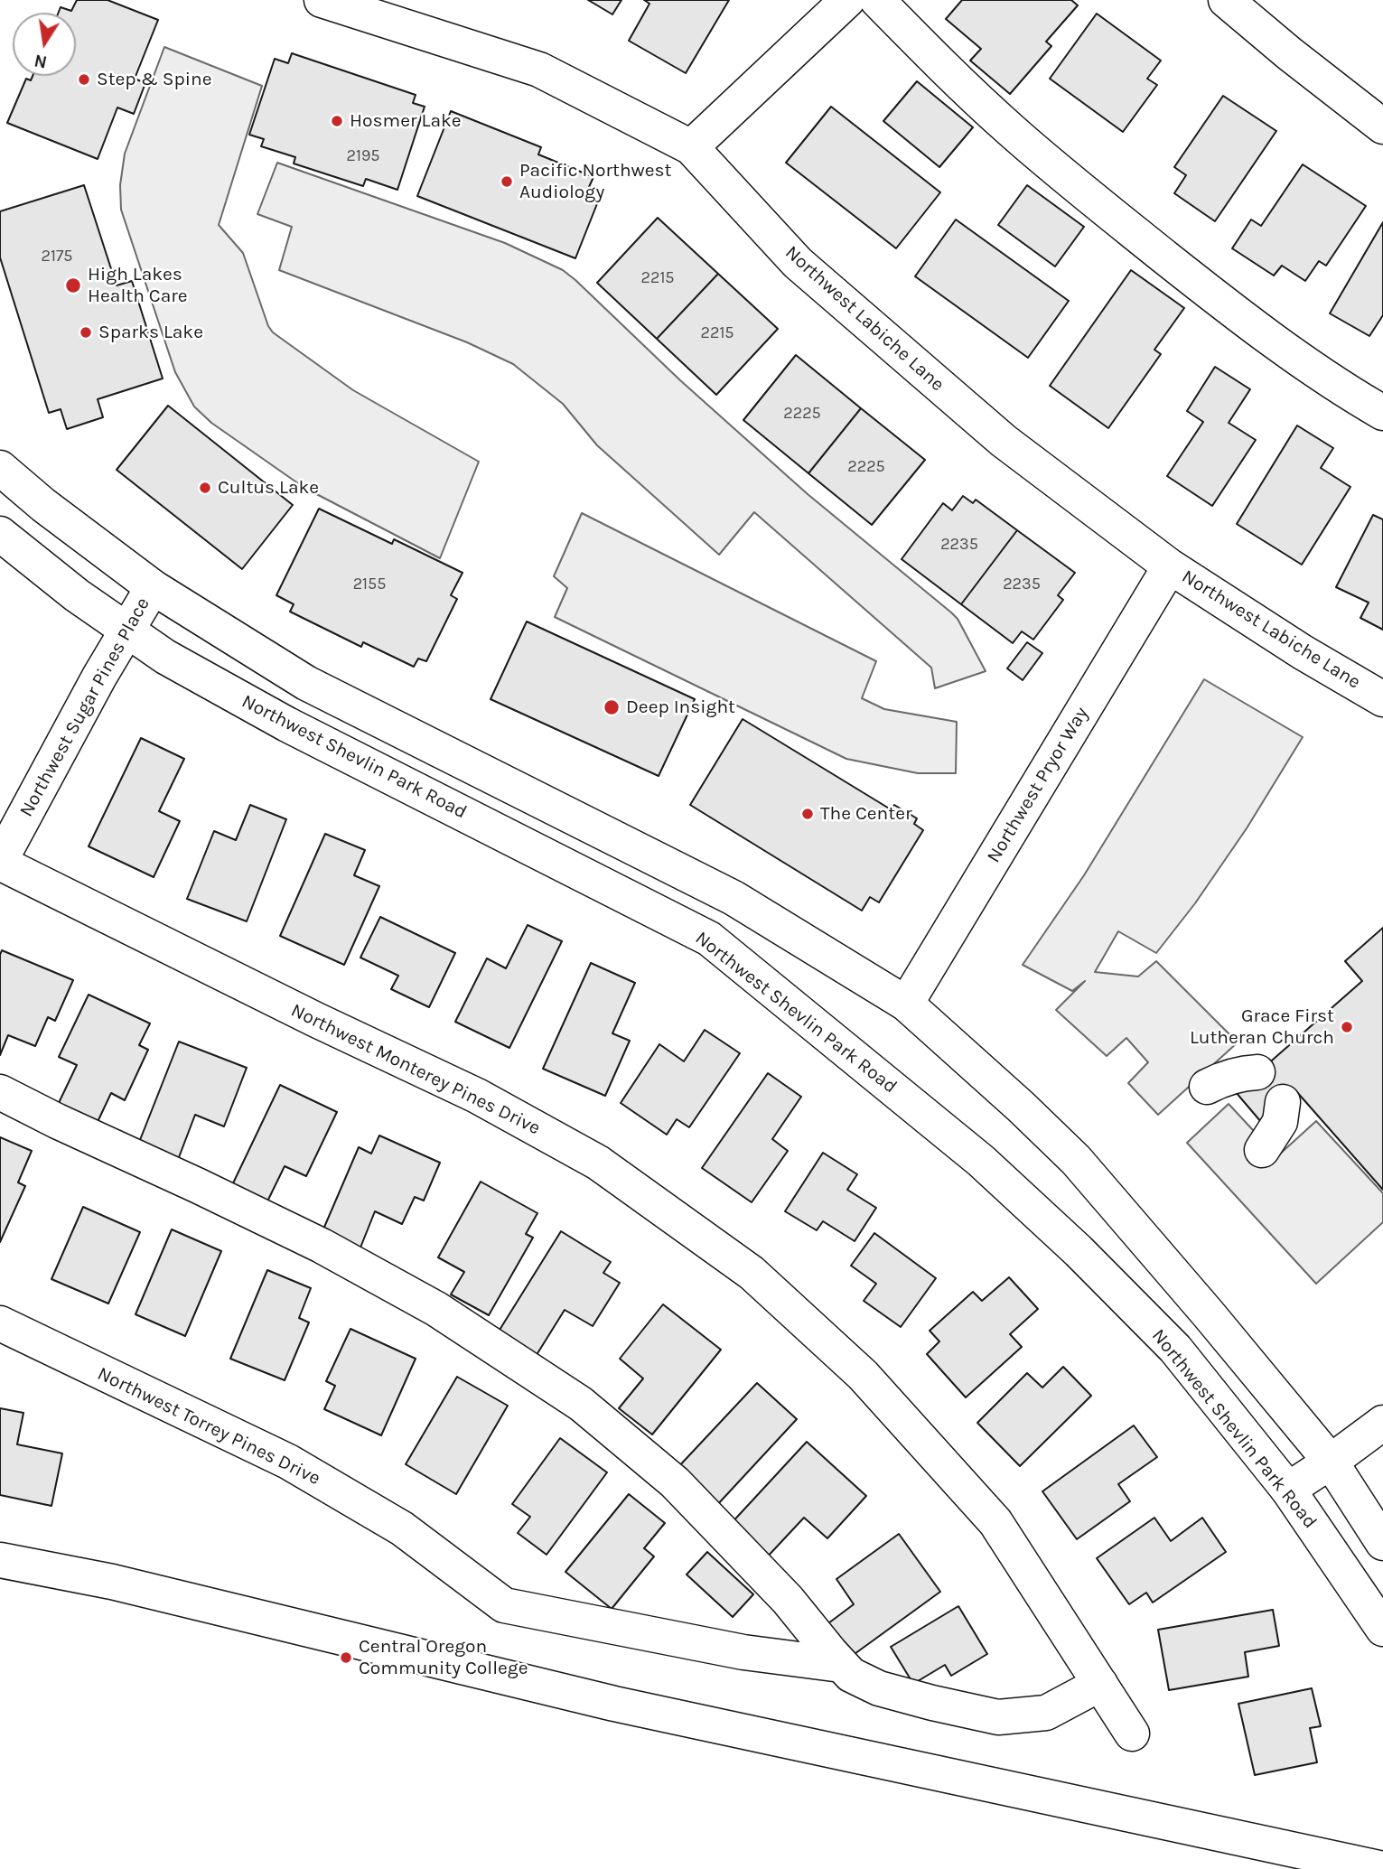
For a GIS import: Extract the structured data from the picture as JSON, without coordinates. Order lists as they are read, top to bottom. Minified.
{"streets":{"street":["Northwest Labiche Lane","Northwest Sugar Pines Place","Northwest Shevlin Park Road","Northwest Pryor Way","Northwest Monterey Pines Drive","Northwest Torrey Pines Drive"]},"crossings":[["Northwest Labiche Lane","Northwest Pryor Way"],["Northwest Sugar Pines Place","Northwest Shevlin Park Road"],["Northwest Sugar Pines Place","Northwest Monterey Pines Drive"]],"places":["Step & Spine","Hosmer Lake","Pacific Northwest Audiology","High Lakes Health Care","Sparks Lake","Cultus Lake","Deep Insight","The Center","Grace First Lutheran Church","Central Oregon Community College"],"house_numbers":["2195","2175","2215","2215","2225","2225","2235","2155","2235"],"north":"bottom"}
